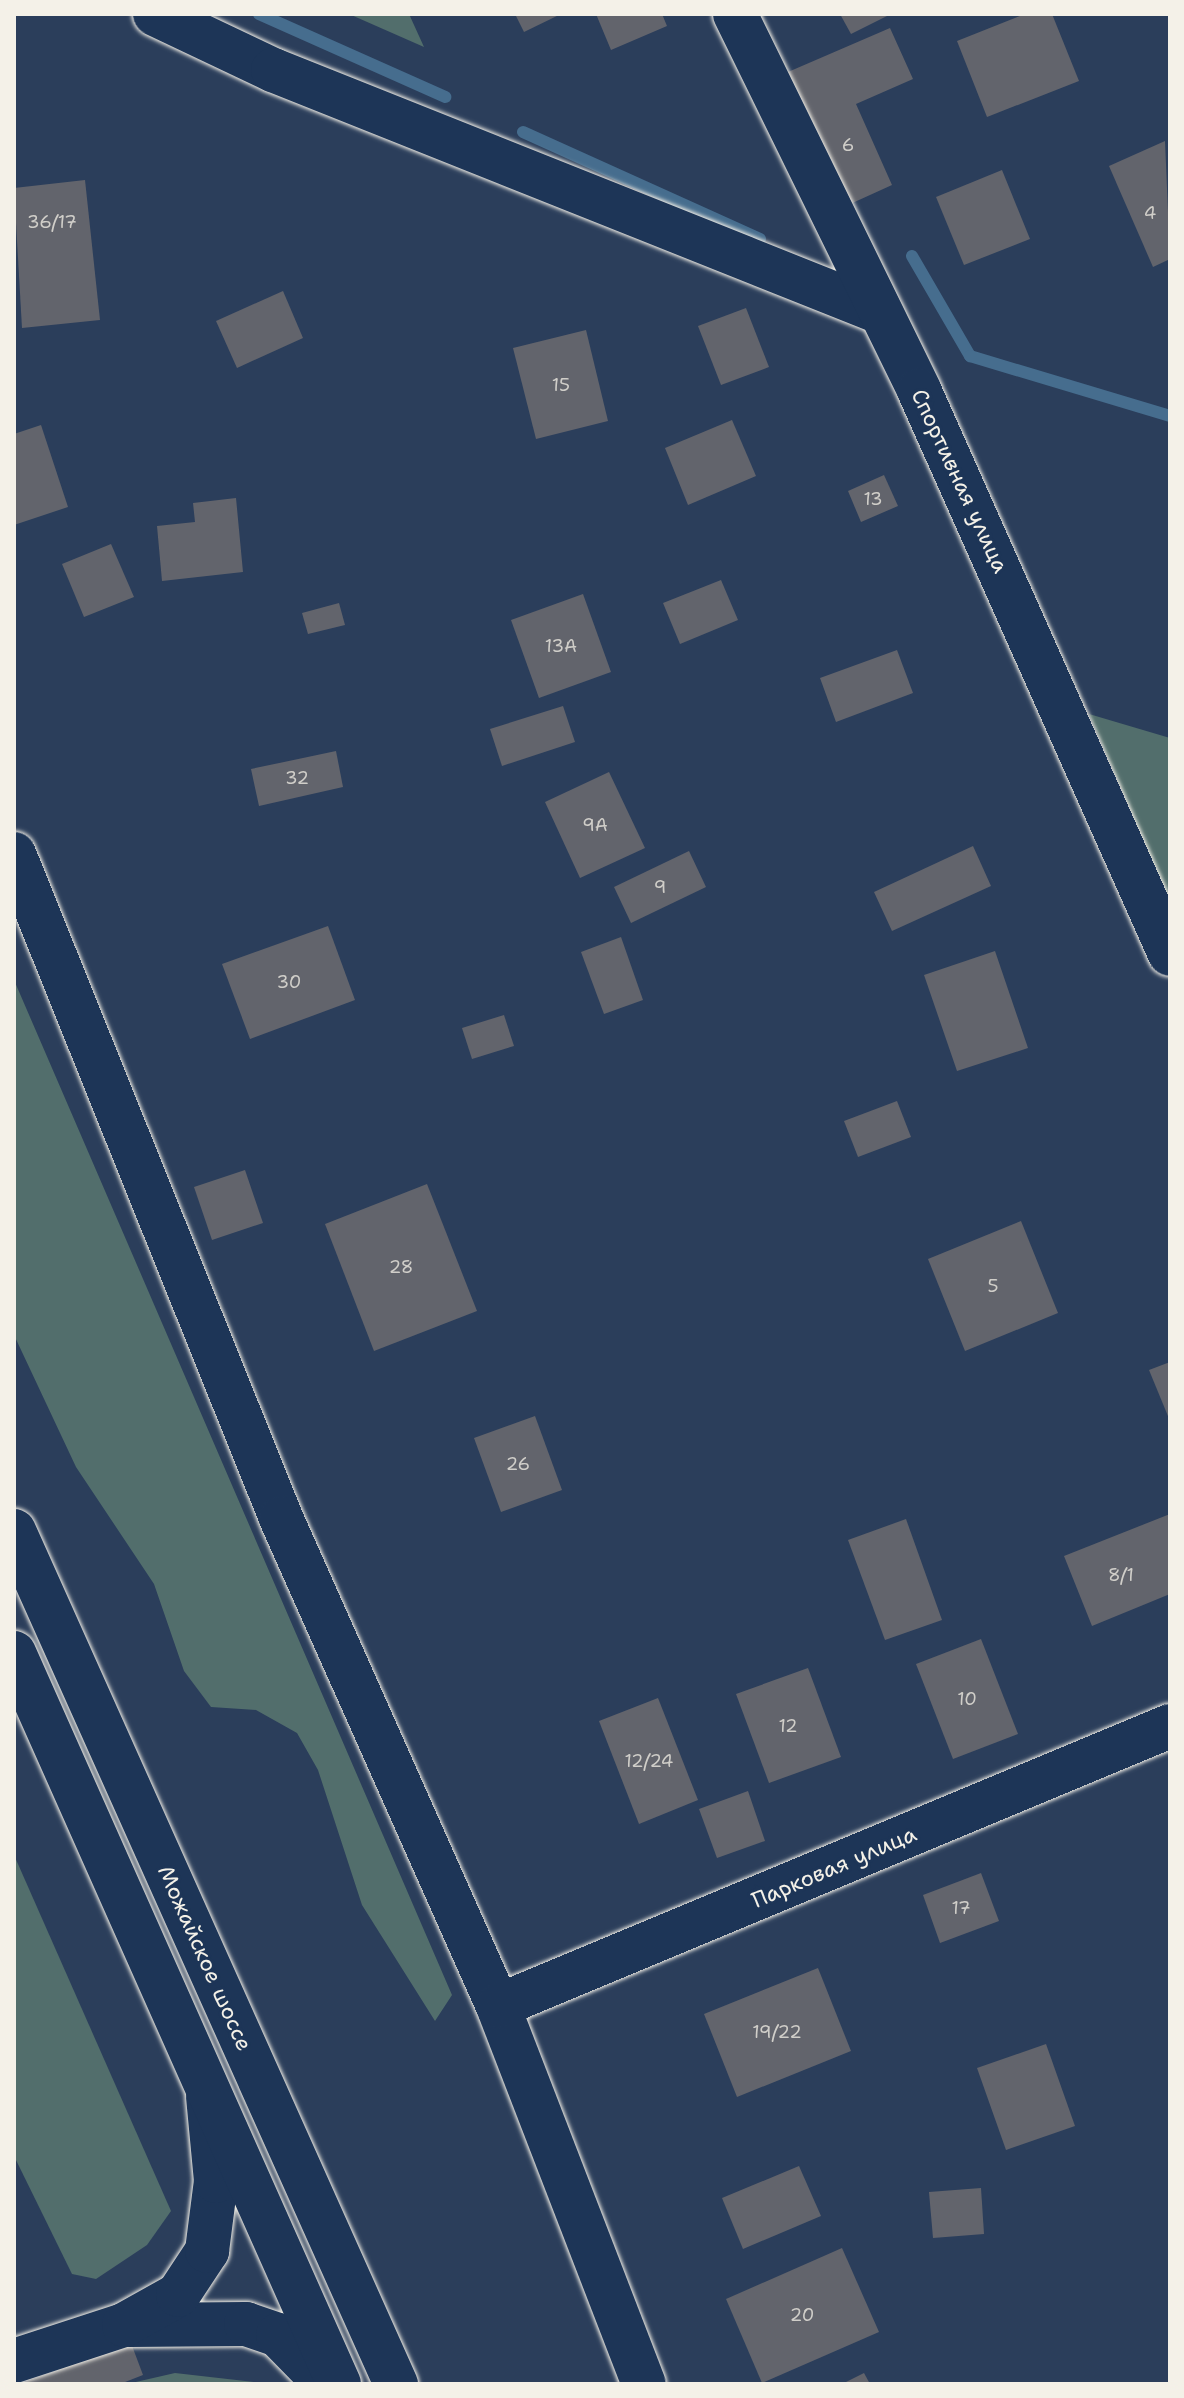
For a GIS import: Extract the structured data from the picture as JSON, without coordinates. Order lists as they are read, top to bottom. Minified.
{"streets":{"street":["Спортивная улица","Парковая улица","Можайское шоссе"]},"house_numbers":["6","4","36/17","15","13","13А","32","9А","9","30","28","5","26","8/1","10","12","12/24","17","19/22","20"]}
